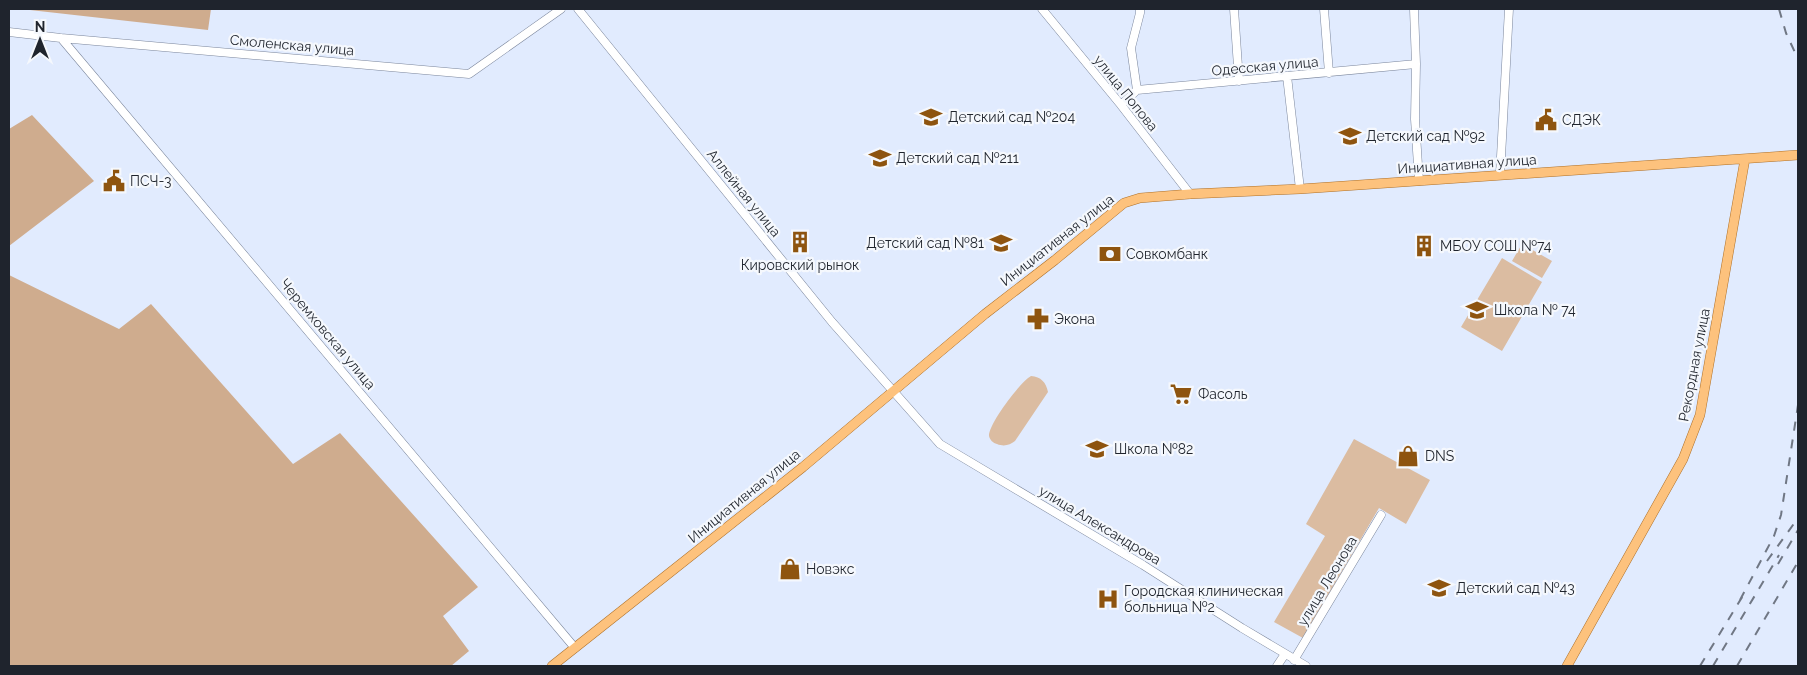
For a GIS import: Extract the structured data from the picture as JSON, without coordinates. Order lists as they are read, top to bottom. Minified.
{"streets":{"main road":["Инициативная улица","Рекордная улица"],"street":["Смоленская улица","Одесская улица","улица Попова","Аллейная улица","Черемховская улица","улица Александрова","улица Леонова"]},"crossings":[["Смоленская улица","Черемховская улица"],["улица Попова","Инициативная улица"],["Инициативная улица","Аллейная улица"],["Инициативная улица","Черемховская улица"],["Инициативная улица","Рекордная улица"],["Инициативная улица","улица Александрова"],["Аллейная улица","улица Александрова"],["улица Александрова","улица Леонова"]],"places":{"school or university":["Детский сад №204","Детский сад №92","Детский сад №211","Детский сад №81","Школа № 74","Школа №82","Детский сад №43"],"public building":["СДЭК","ПСЧ-3"],"building":["Кировский рынок","МБОУ СОШ №74"],"bank":["Совкомбанк"],"pharmacy":["Экона"],"supermarket":["Фасоль"],"shop":["DNS","Новэкс"],"hospital":["Городская клиническая больница №2"]},"north":"top"}
